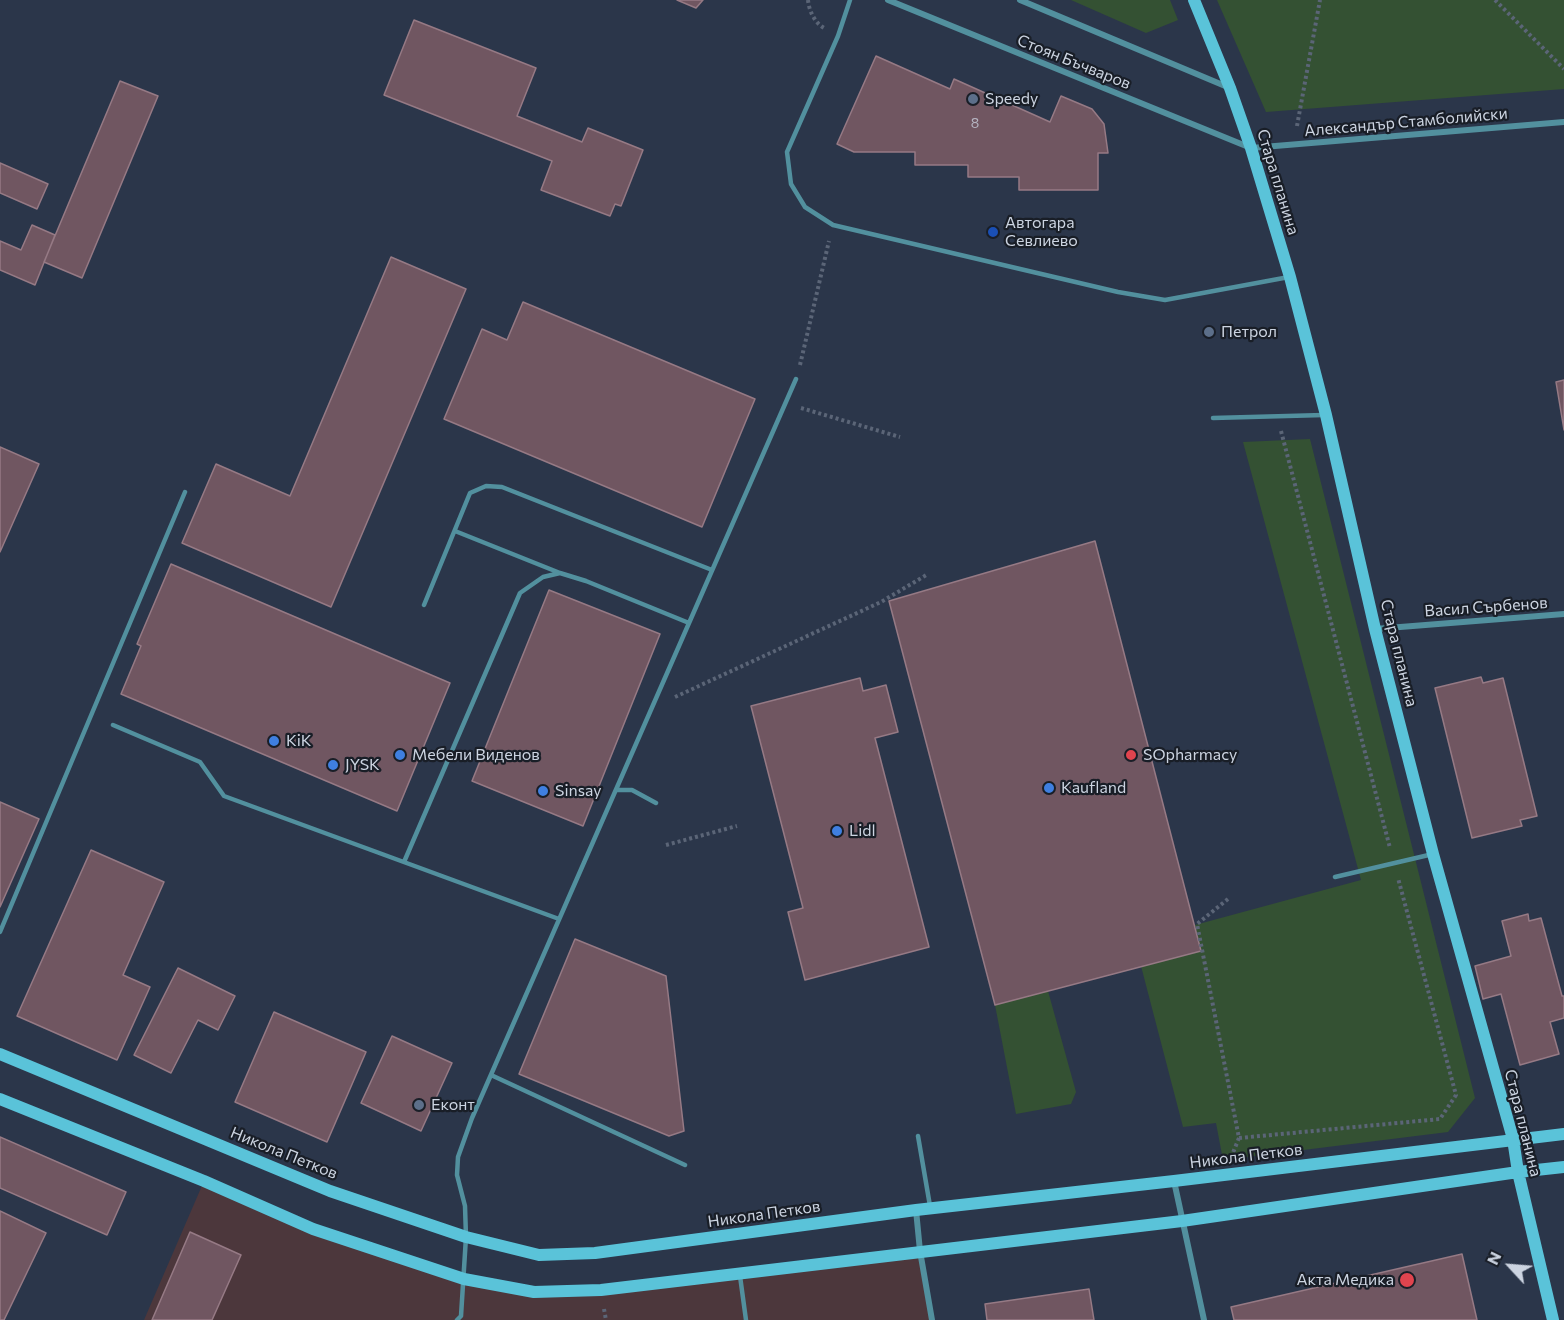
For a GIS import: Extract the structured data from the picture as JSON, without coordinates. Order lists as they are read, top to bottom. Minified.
{"streets":{"main road":["Стара планина","Никола Петков"],"street":["Стоян Бъчваров","Александър Стамболийски","Васил Сърбенов"]},"crossings":[["Стоян Бъчваров","Александър Стамболийски"],["Стоян Бъчваров","Стара планина"],["Александър Стамболийски","Стара планина"],["Стара планина","Васил Сърбенов"],["Стара планина","Никола Петков"]],"places":["Speedy","Автогара Севлиево","Петрол","KiK","Мебели Виденов","SOpharmacy","JYSK","Kaufland","Sinsay","Lidl","Еконт","Акта Медика"],"house_numbers":["8"],"north":"top left"}
